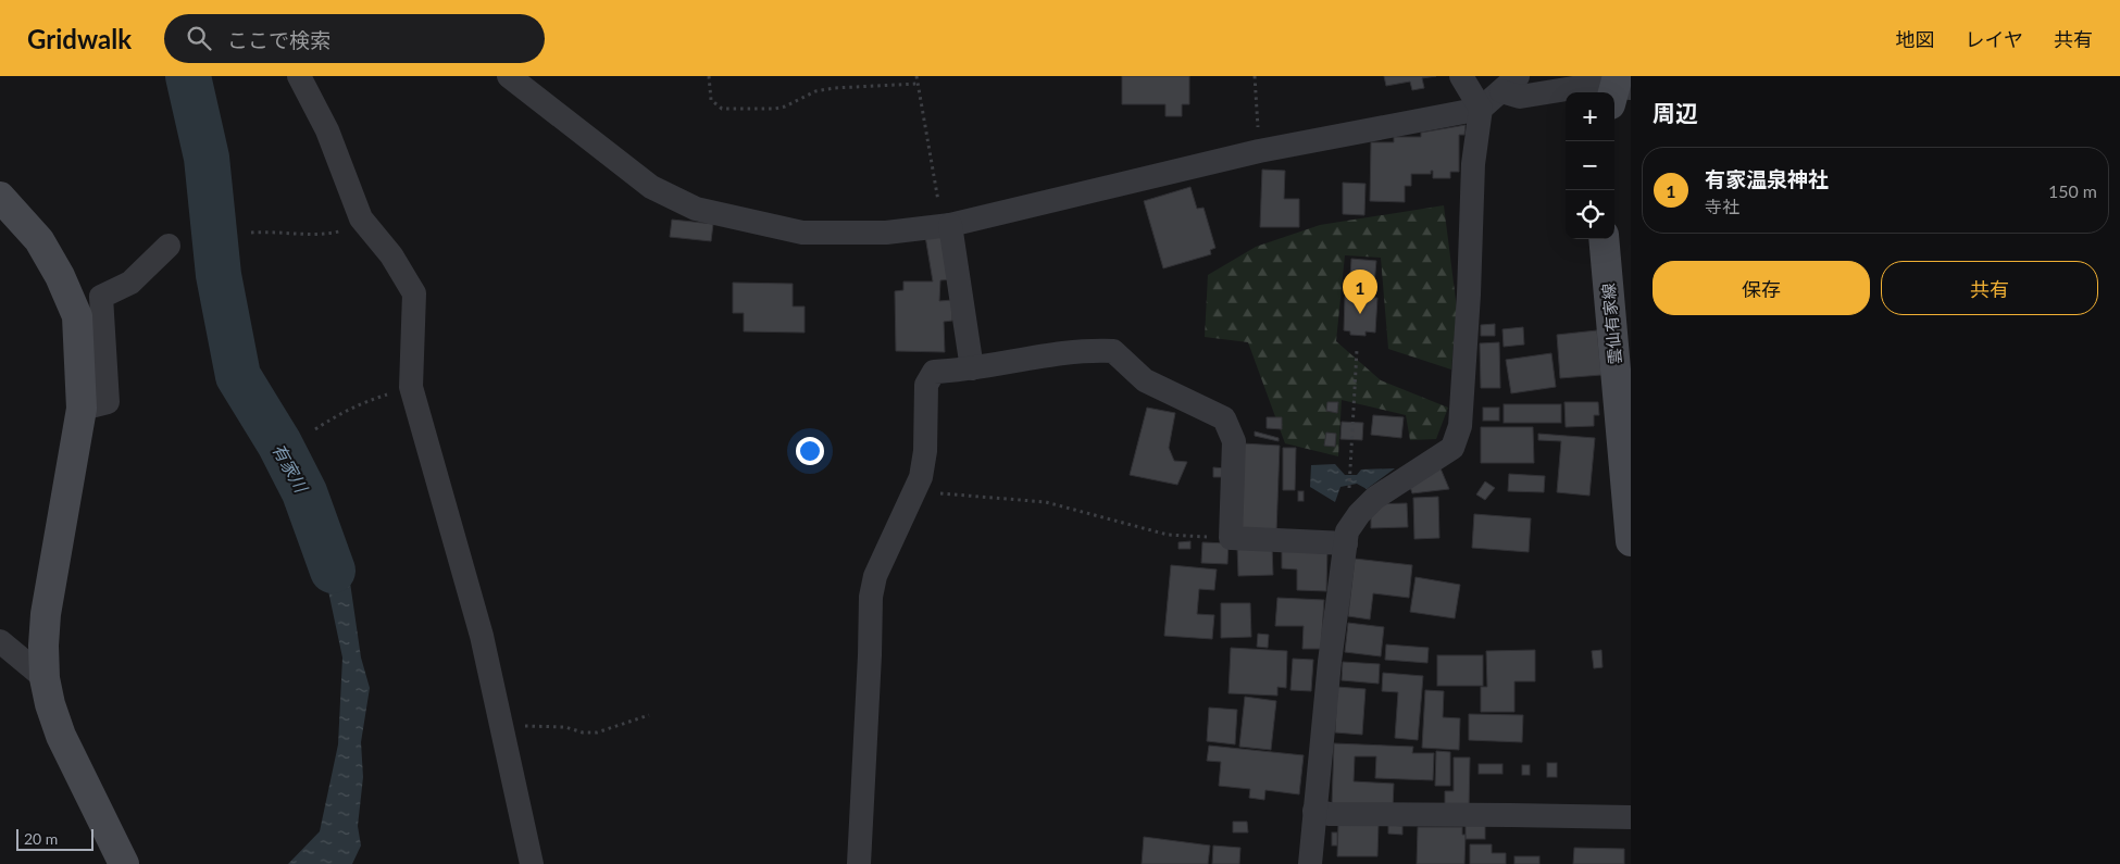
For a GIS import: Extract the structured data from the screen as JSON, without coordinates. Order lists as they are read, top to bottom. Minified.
{"streets":{"street":["雲仙有家線"]},"water":["有家川"],"scale_bar":"20 m","page":{"header":"Gridwalk","search":"ここで検索","nav":["地図","レイヤ","共有"],"heading":"周辺","map_buttons":["+","−"],"list":[{"mark":"1","name":"有家温泉神社","note":"寺社","value":"150 m"}],"buttons":["保存","共有"],"pins":"1","scale":"20 m"}}
